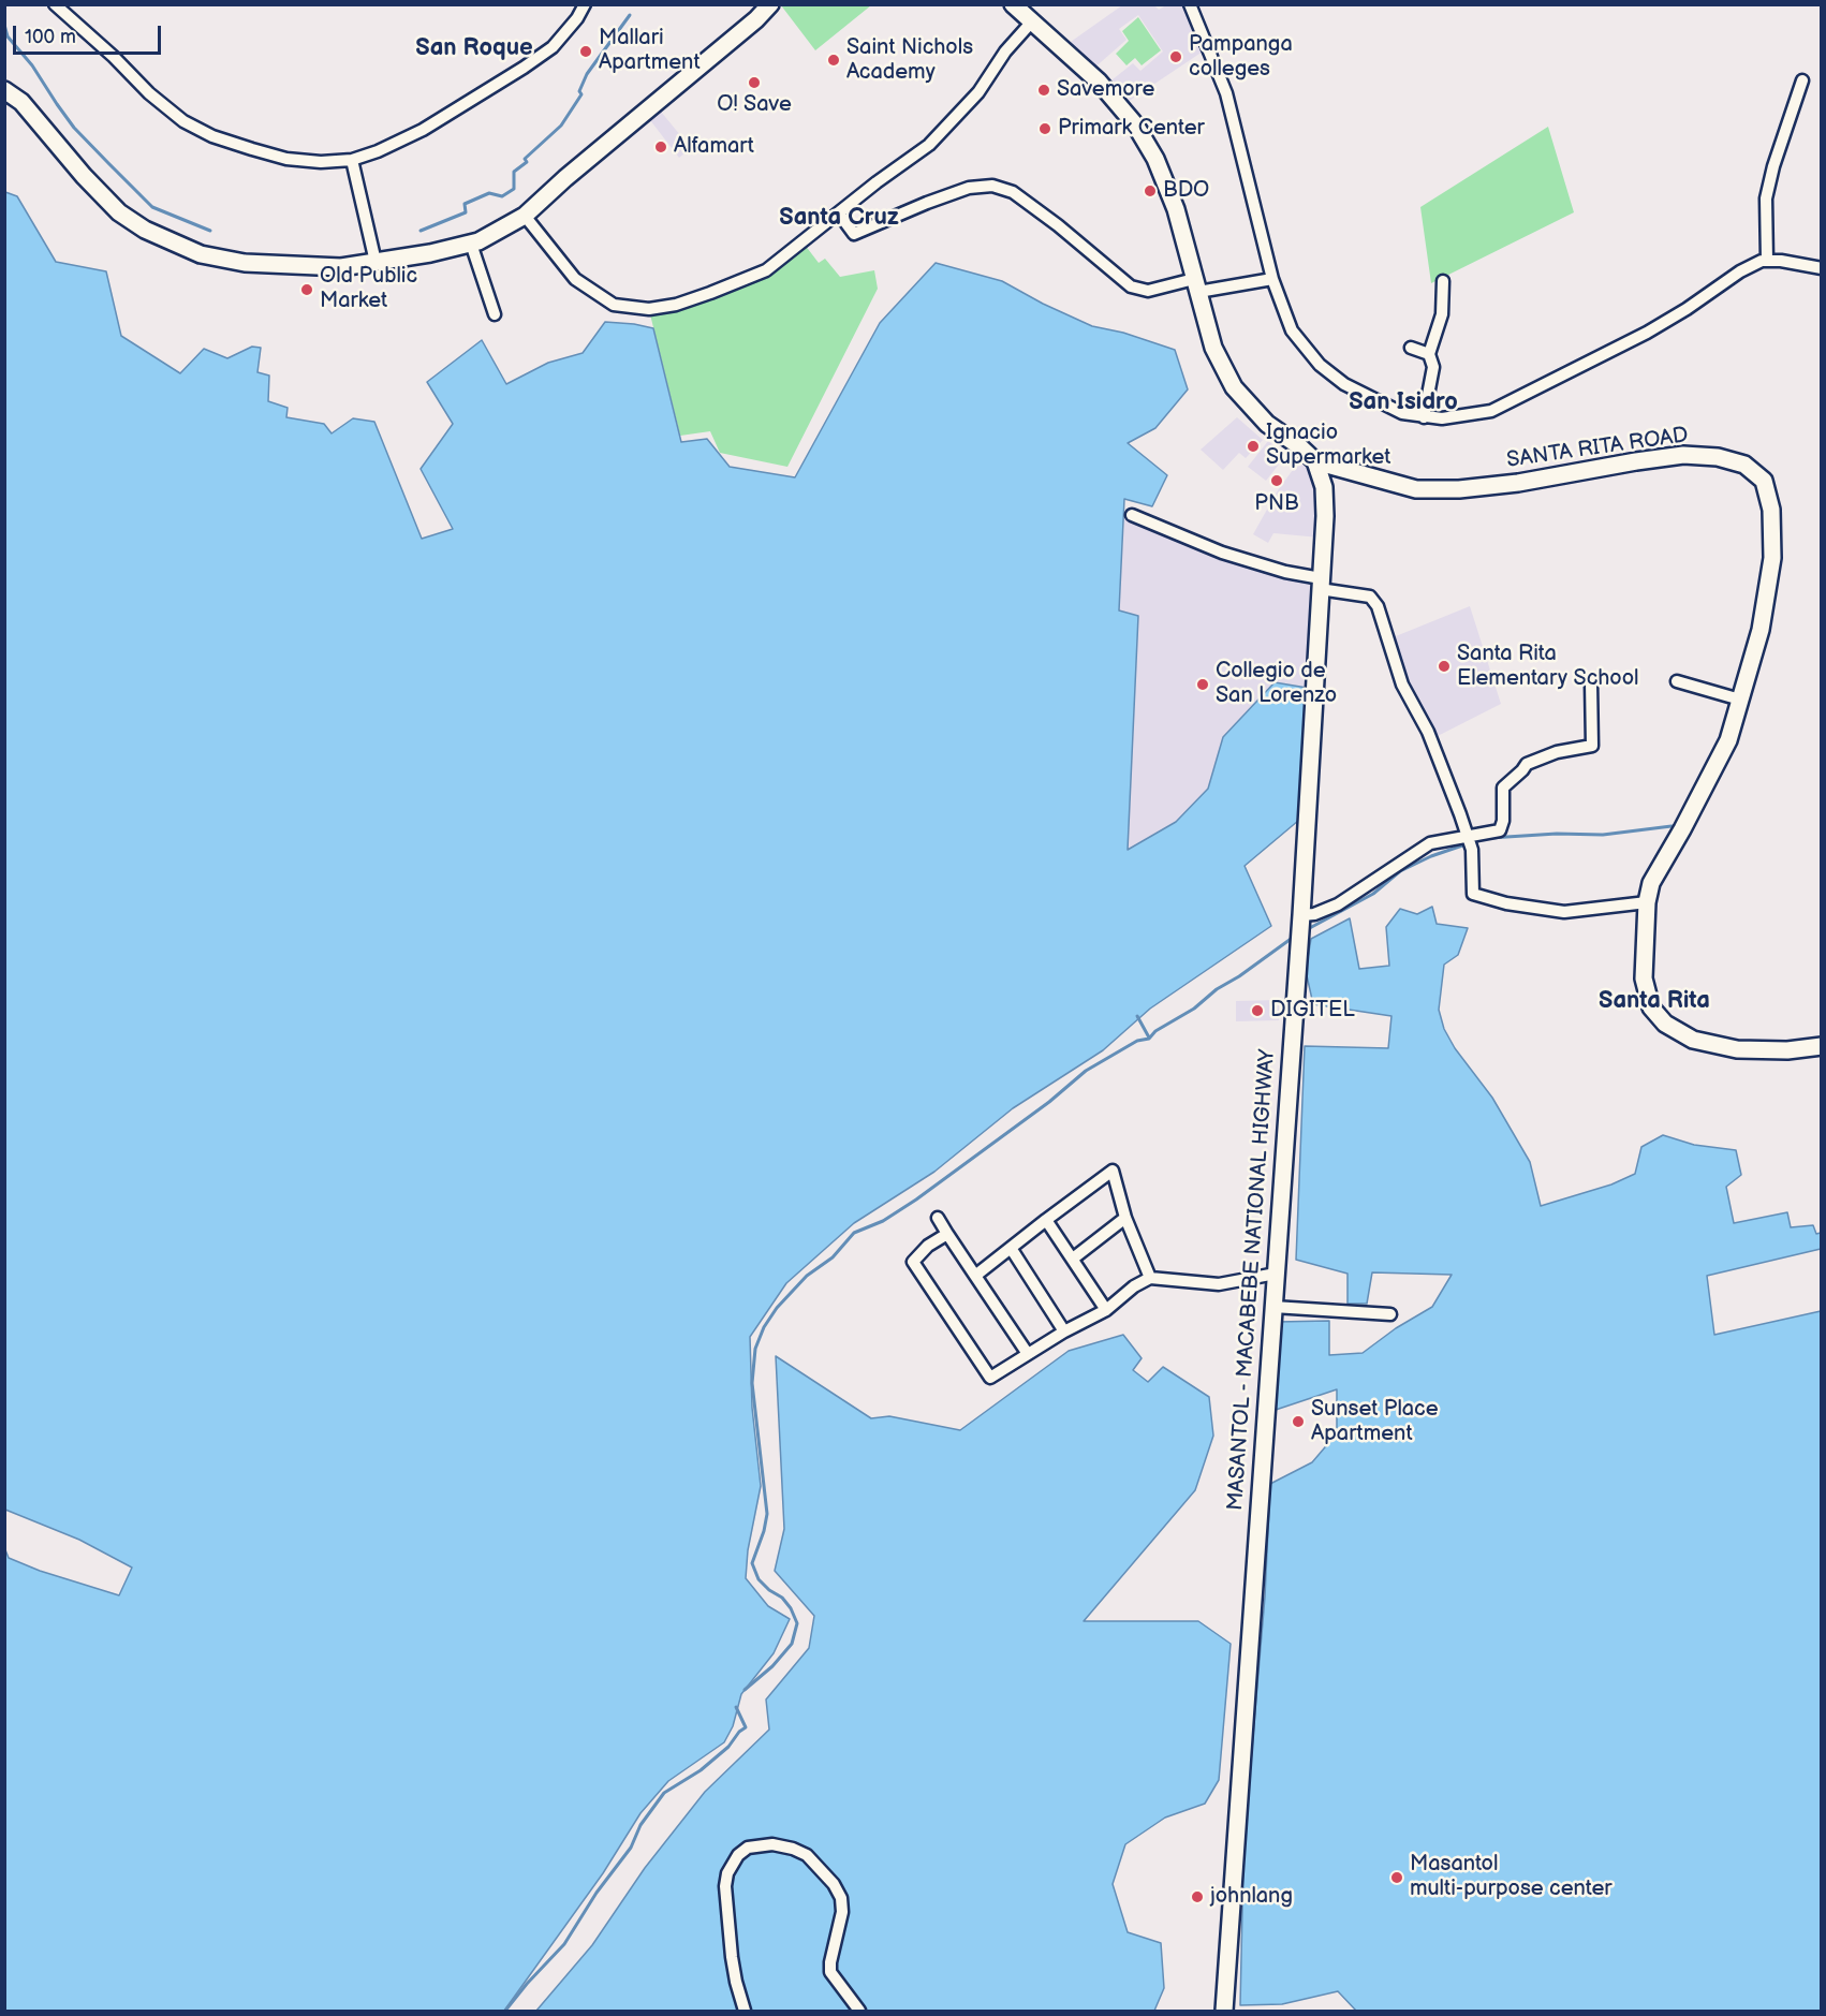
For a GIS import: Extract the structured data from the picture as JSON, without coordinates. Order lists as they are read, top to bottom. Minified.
{"streets":{"street":["SANTA RITA ROAD","MASANTOL - MACABEBE NATIONAL HIGHWAY"]},"crossings":[["SANTA RITA ROAD","MASANTOL - MACABEBE NATIONAL HIGHWAY"]],"districts":["San Roque","Santa Cruz","San Isidro","Santa Rita"],"places":["Mallari Apartment","Pampanga colleges","Saint Nichols Academy","O! Save","Savemore","Primark Center","Alfamart","BDO","Old Public Market","Ignacio Supermarket","PNB","Santa Rita Elementary School","Collegio de San Lorenzo","DIGITEL","Sunset Place Apartment","Masantol multi-purpose center","johnlang"],"scale_bar":"100 m"}
